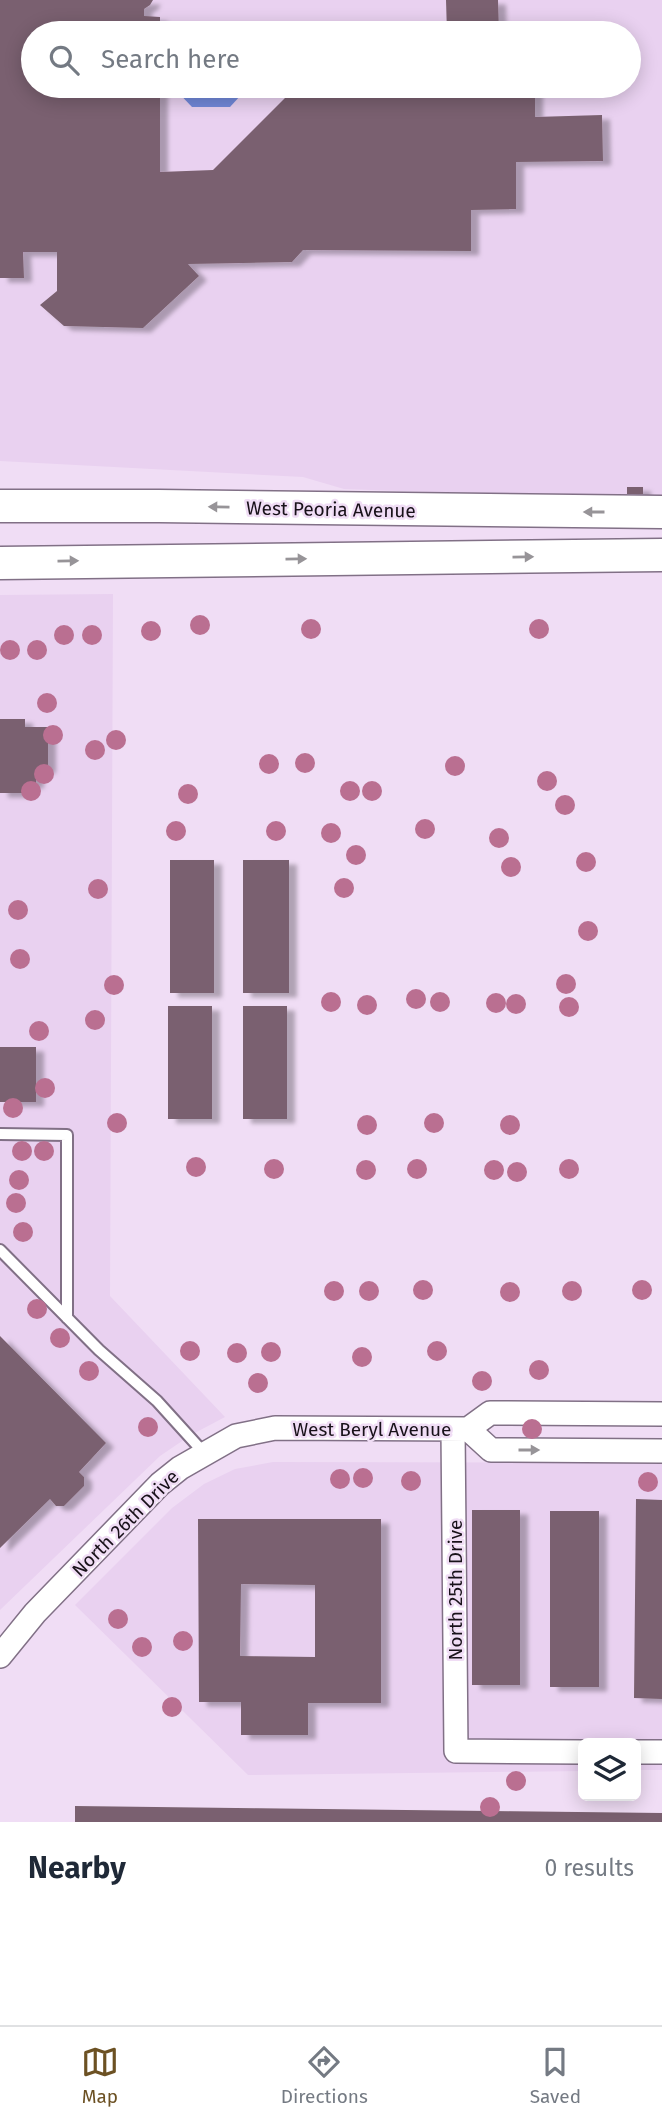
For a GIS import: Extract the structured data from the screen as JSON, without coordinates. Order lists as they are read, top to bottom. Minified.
{"streets":{"main road":["West Peoria Avenue"],"street":["West Beryl Avenue","North 26th Drive","North 25th Drive"]},"crossings":[["West Beryl Avenue","North 26th Drive"],["West Beryl Avenue","North 25th Drive"]],"page":{"search":"Search here","heading":["Nearby","0 results"],"nav":["Map","Directions","Saved"]}}
